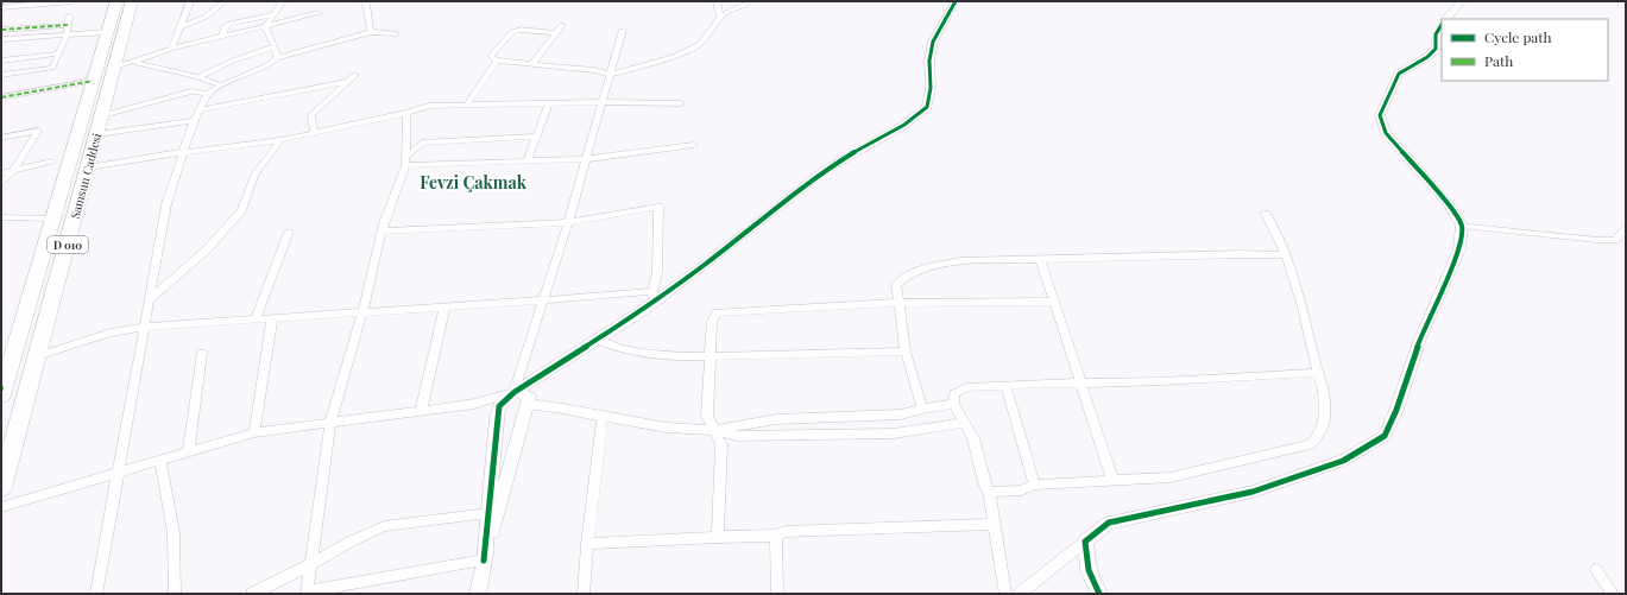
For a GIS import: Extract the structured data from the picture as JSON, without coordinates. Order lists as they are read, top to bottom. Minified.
{"streets":{"highway":["Samsun Caddesi","D 010"]},"districts":["Fevzi Çakmak"],"legend":["Cycle path","Path"]}
